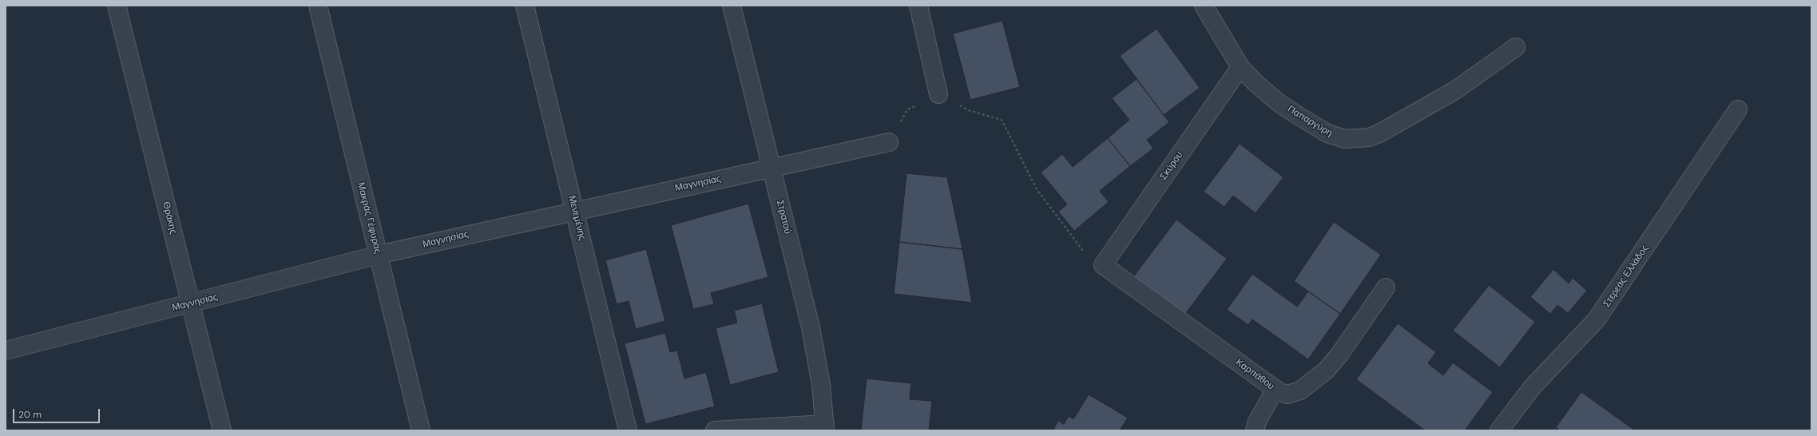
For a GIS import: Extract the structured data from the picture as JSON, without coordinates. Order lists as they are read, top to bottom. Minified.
{"streets":{"street":["Παπαργύρη","Σκύρου","Μαγνησίας","Στρατού","Θράκης","Μακράς Γέφυρας","Μενεμένης","Στερεάς Ελλάδος","Καρπάθου"]},"crossings":[["Παπαργύρη","Σκύρου"],["Σκύρου","Καρπάθου"],["Μαγνησίας","Στρατού"],["Μαγνησίας","Θράκης"],["Μαγνησίας","Μακράς Γέφυρας"],["Μαγνησίας","Μενεμένης"]],"scale_bar":"20 m"}
